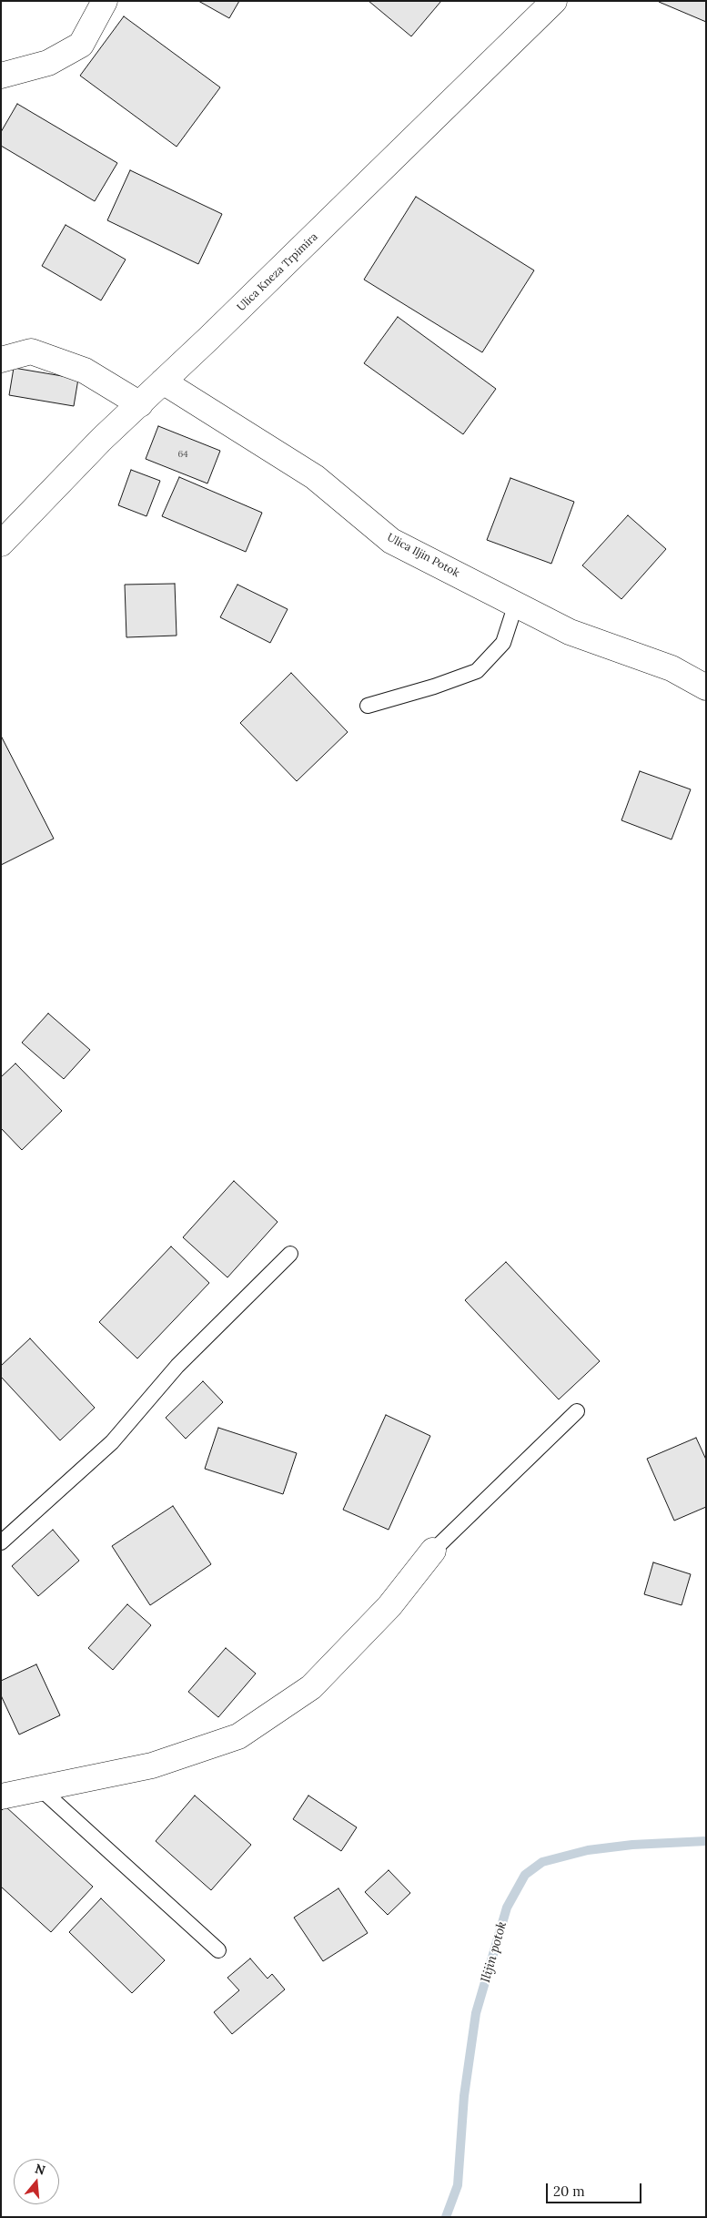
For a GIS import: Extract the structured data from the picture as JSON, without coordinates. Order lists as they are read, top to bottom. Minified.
{"streets":{"street":["Ulica Kneza Trpimira","Ulica Iljin Potok"]},"crossings":[["Ulica Kneza Trpimira","Ulica Iljin Potok"]],"water":["Ilijin potok"],"house_numbers":["64"],"scale_bar":"20 m","north":"top"}
